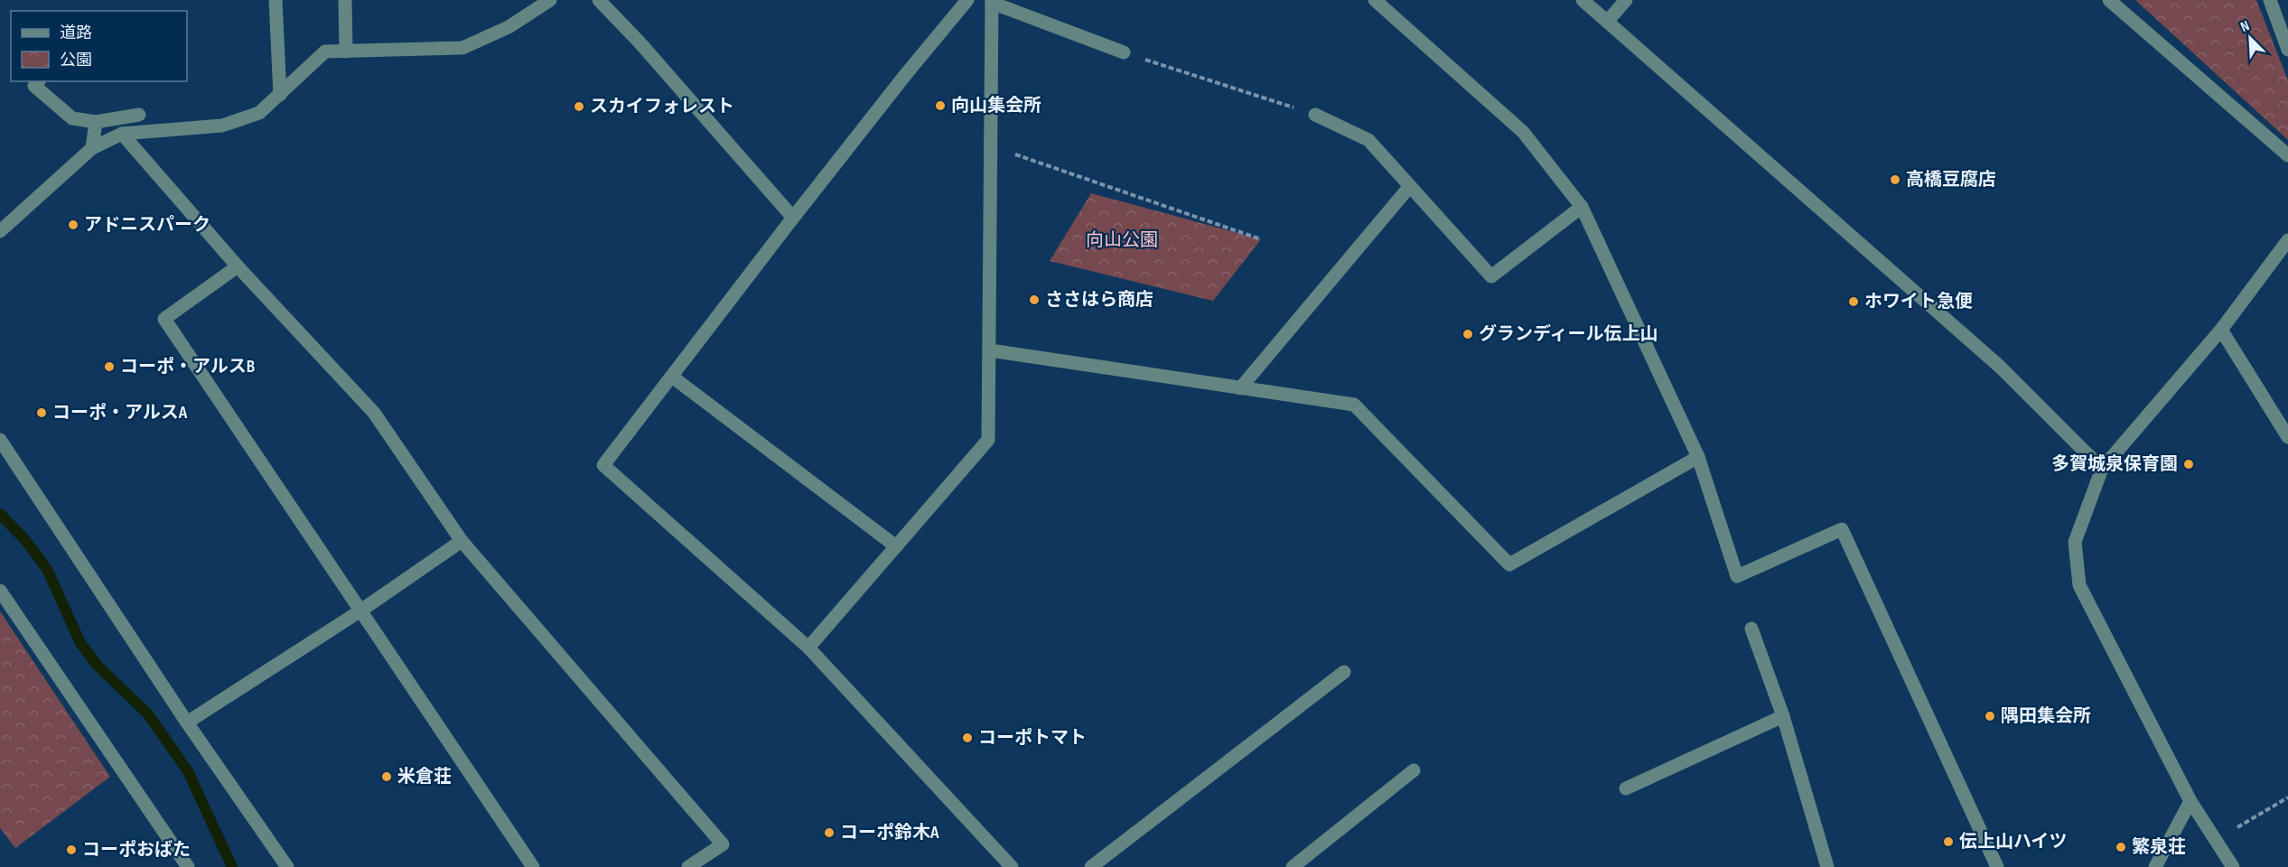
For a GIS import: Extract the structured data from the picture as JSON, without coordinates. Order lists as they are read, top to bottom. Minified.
{"parks":["向山公園"],"places":["向山集会所","スカイフォレスト","高橋豆腐店","アドニスパーク","ささはら商店","ホワイト急便","グランディール伝上山","コーポ・アルスB","コーポ・アルスA","多賀城泉保育園","隅田集会所","コーポトマト","米倉荘","コーポ鈴木A","伝上山ハイツ","繁泉荘","コーポおばた"],"legend":["道路","公園"],"north":"top left"}
